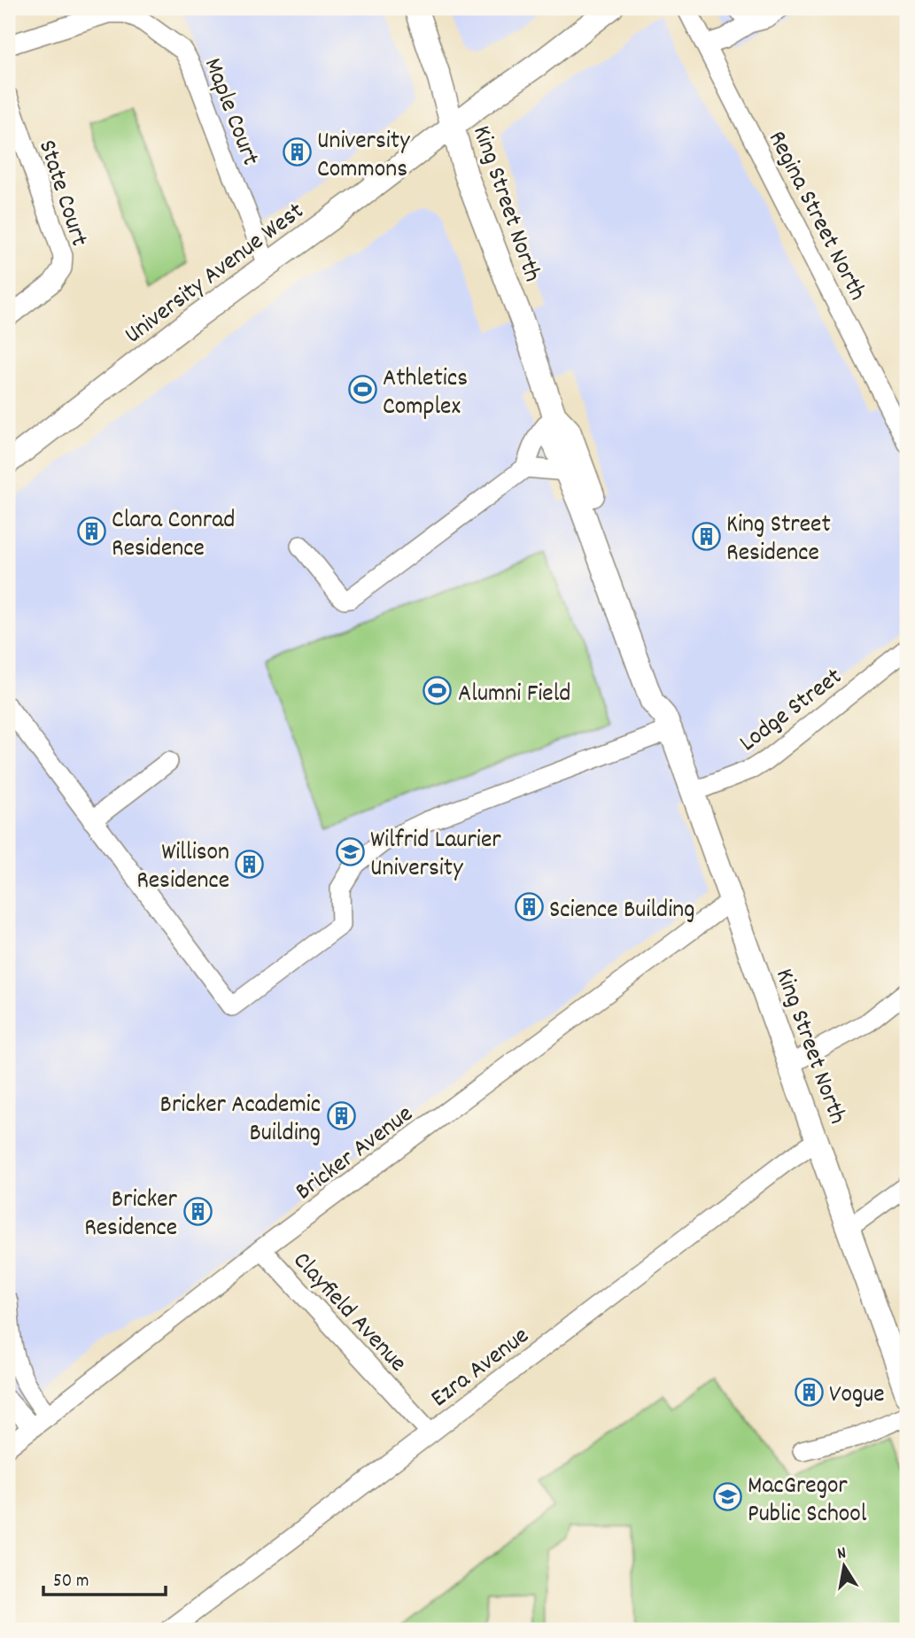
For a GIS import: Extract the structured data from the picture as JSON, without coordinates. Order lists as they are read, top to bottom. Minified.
{"streets":{"main road":["King Street North","University Avenue West"],"street":["Maple Court","State Court","Regina Street North","Lodge Street","Bricker Avenue","Clayfield Avenue","Ezra Avenue"]},"crossings":[["Maple Court","University Avenue West"],["King Street North","University Avenue West"],["King Street North","Lodge Street"],["King Street North","Bricker Avenue"],["King Street North","Ezra Avenue"],["Bricker Avenue","Clayfield Avenue"],["Clayfield Avenue","Ezra Avenue"]],"places":{"building":["University Commons","Clara Conrad Residence","King Street Residence","Willison Residence","Science Building","Bricker Academic Building","Bricker Residence","Vogue"],"sports":["Athletics Complex","Alumni Field"],"school or university":["Wilfrid Laurier University","MacGregor Public School"]},"scale_bar":"50 m","north":"top"}
